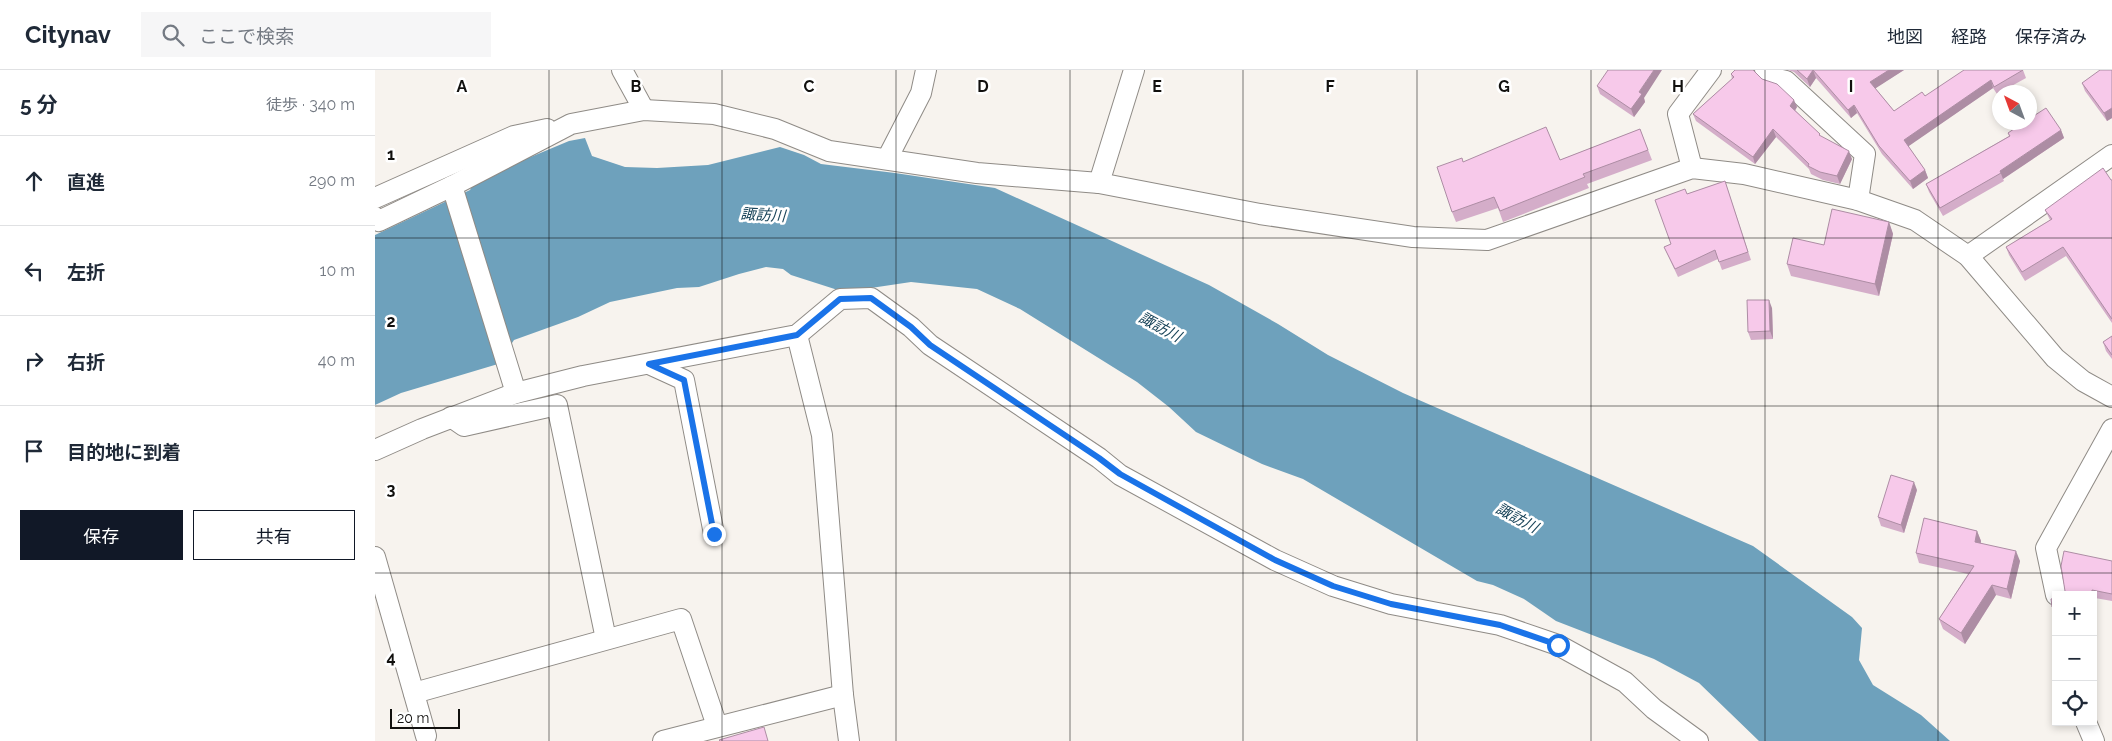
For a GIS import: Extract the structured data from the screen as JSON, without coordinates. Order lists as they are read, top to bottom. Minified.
{"water":["諏訪川"],"scale_bar":"20 m","north":"top left","page":{"header":"Citynav","search":"ここで検索","nav":["地図","経路","保存済み"],"heading":["5 分","徒歩 · 340 m"],"list":[["直進","290 m"],["左折","10 m"],["右折","40 m"],"目的地に到着"],"buttons":["保存","共有"],"map_buttons":["+","−"],"scale":"20 m"},"grid":{"columns":["A","B","C","D","E","F","G","H","I"],"rows":["1","2","3","4"]}}
